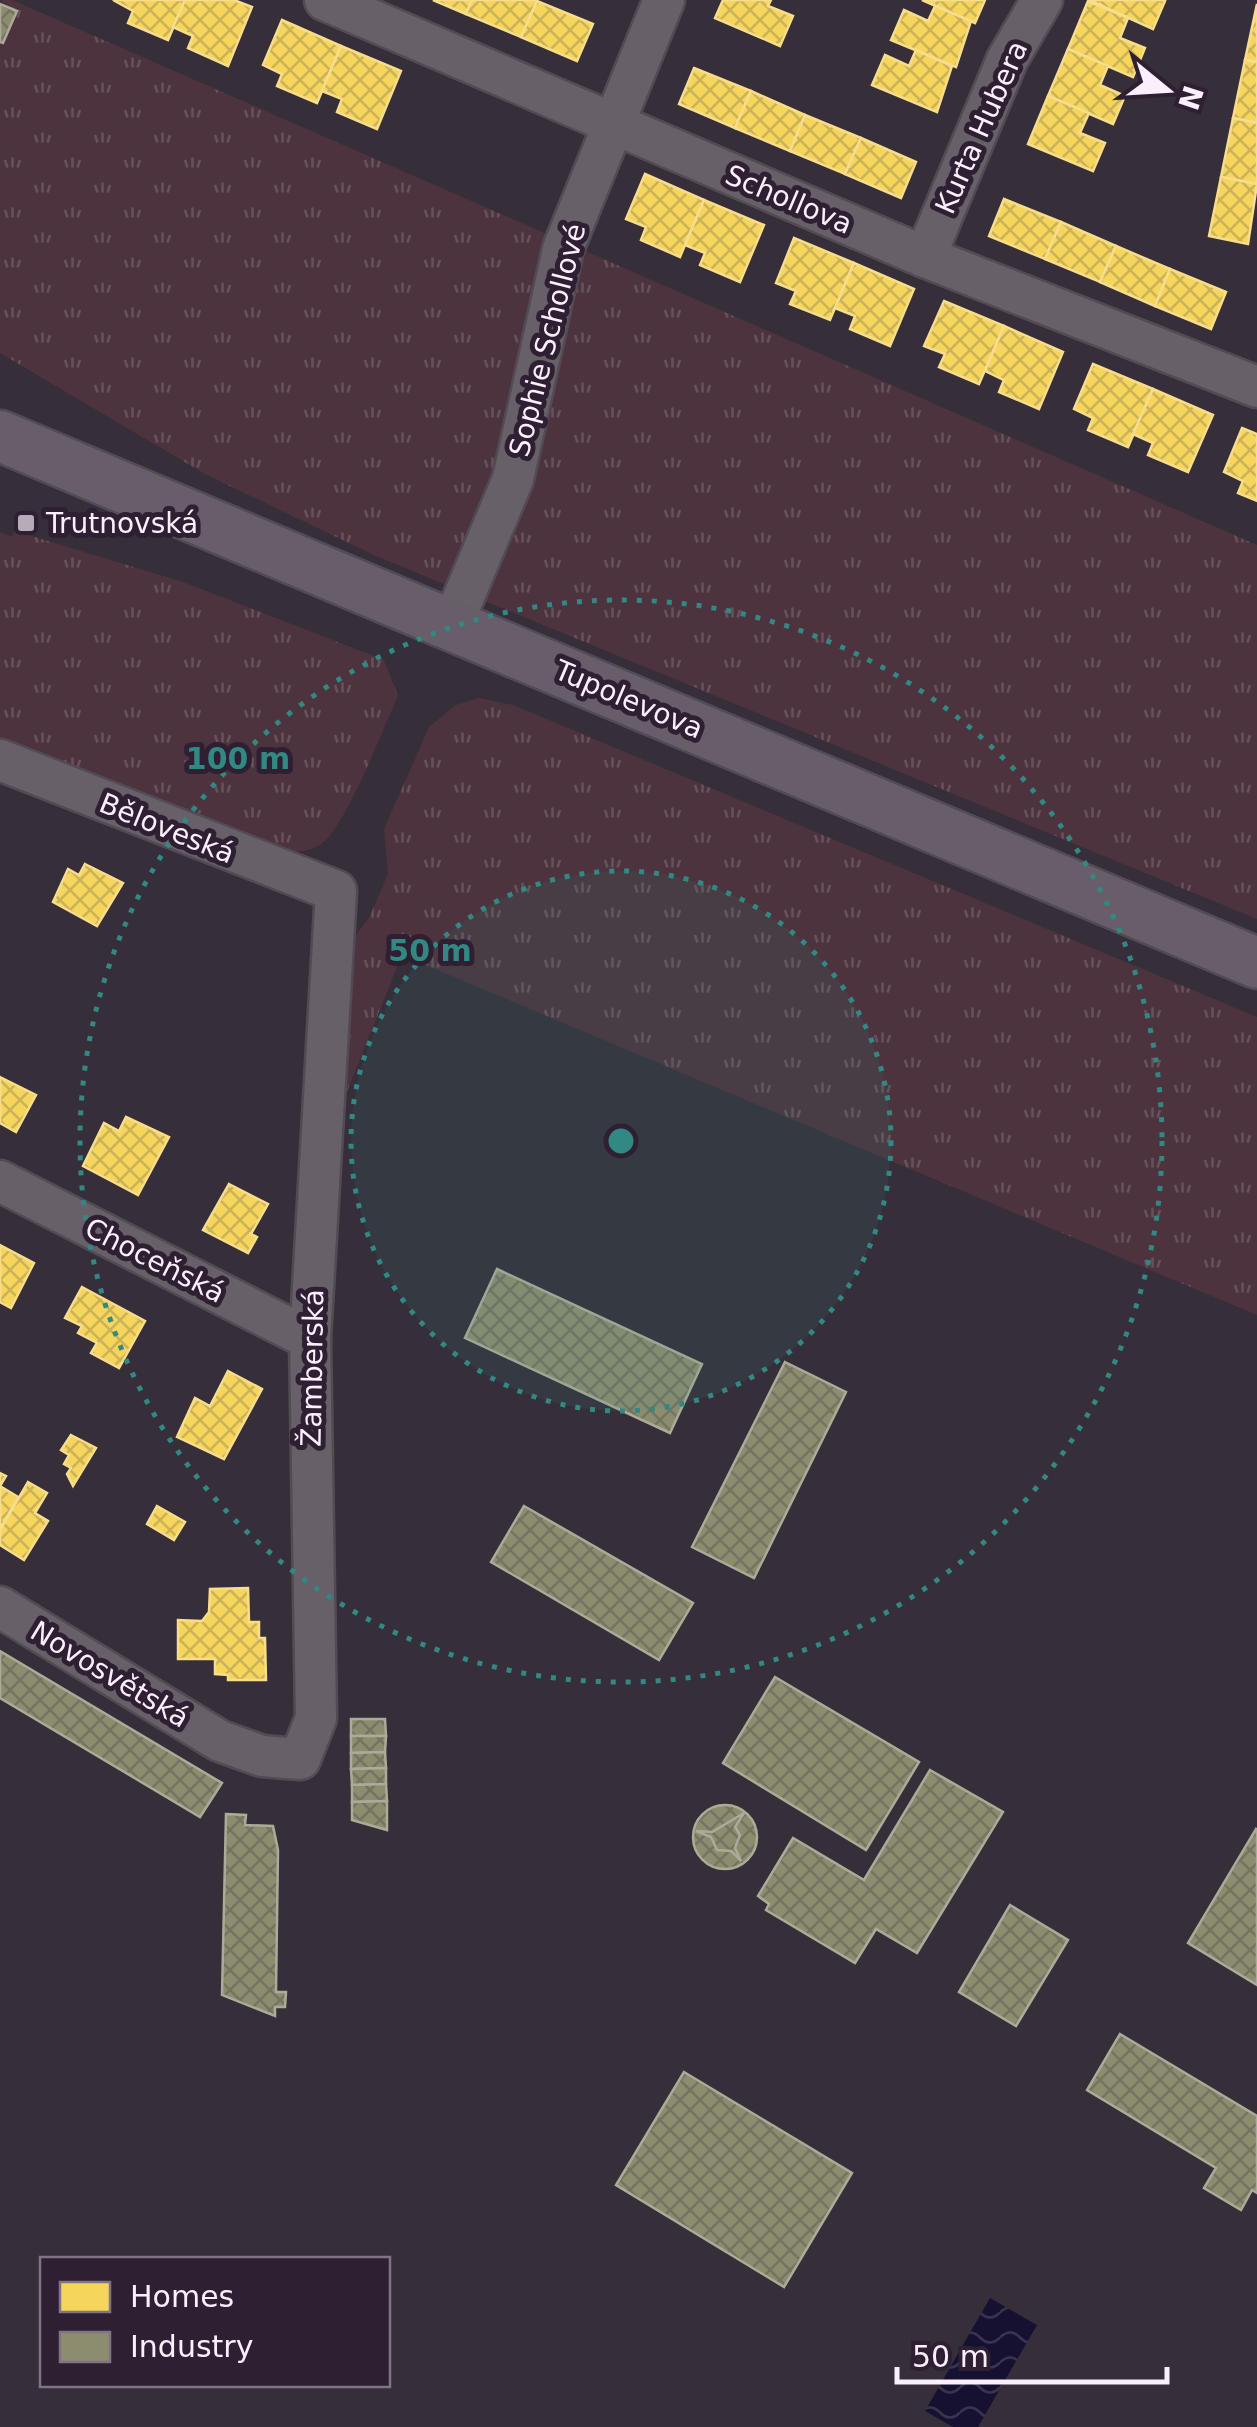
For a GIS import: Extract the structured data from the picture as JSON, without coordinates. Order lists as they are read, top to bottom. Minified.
{"streets":{"main road":["Tupolevova"],"street":["Kurta Hubera","Schollova","Sophie Schollové","Běloveská","Choceňská","Žamberská","Novosvětská"]},"crossings":[["Kurta Hubera","Schollova"],["Schollova","Sophie Schollové"],["Sophie Schollové","Tupolevova"],["Běloveská","Žamberská"],["Choceňská","Žamberská"],["Žamberská","Novosvětská"]],"places":{"transit":["Trutnovská"]},"legend":["Homes","Industry"],"scale_bar":"50 m","north":"right","rings":["100 m","50 m"]}
